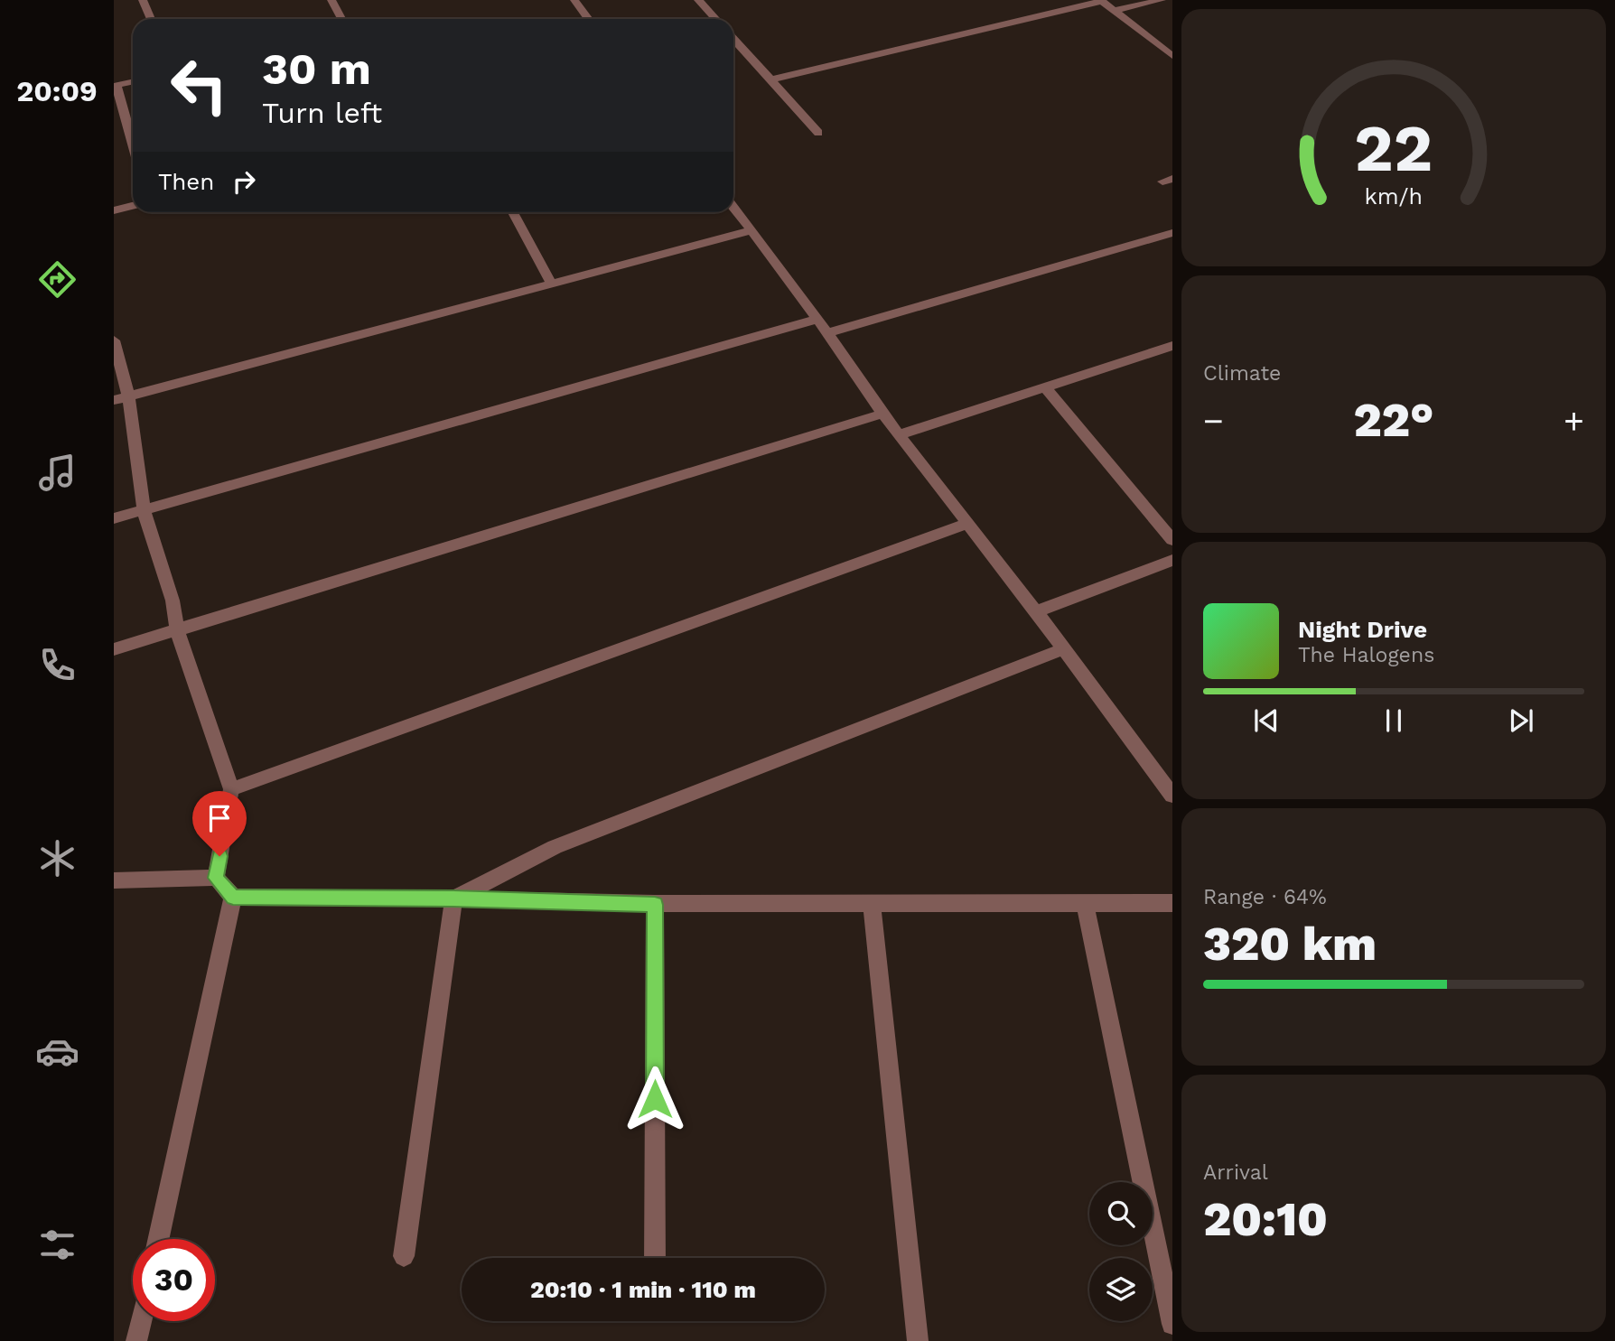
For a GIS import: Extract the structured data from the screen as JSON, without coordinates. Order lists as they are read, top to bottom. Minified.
{"page":{"tabs":"20:09","turn":["30 m","Turn left"],"then":"Then","tile":["Climate",["Range · 64%","320 km"],["Arrival","20:10"]],"heat":["−","22°","+"],"song":["Night Drive","The Halogens"],"limit":"30","trip":"20:10 · 1 min · 110 m","gauge":["22","km/h"]}}
